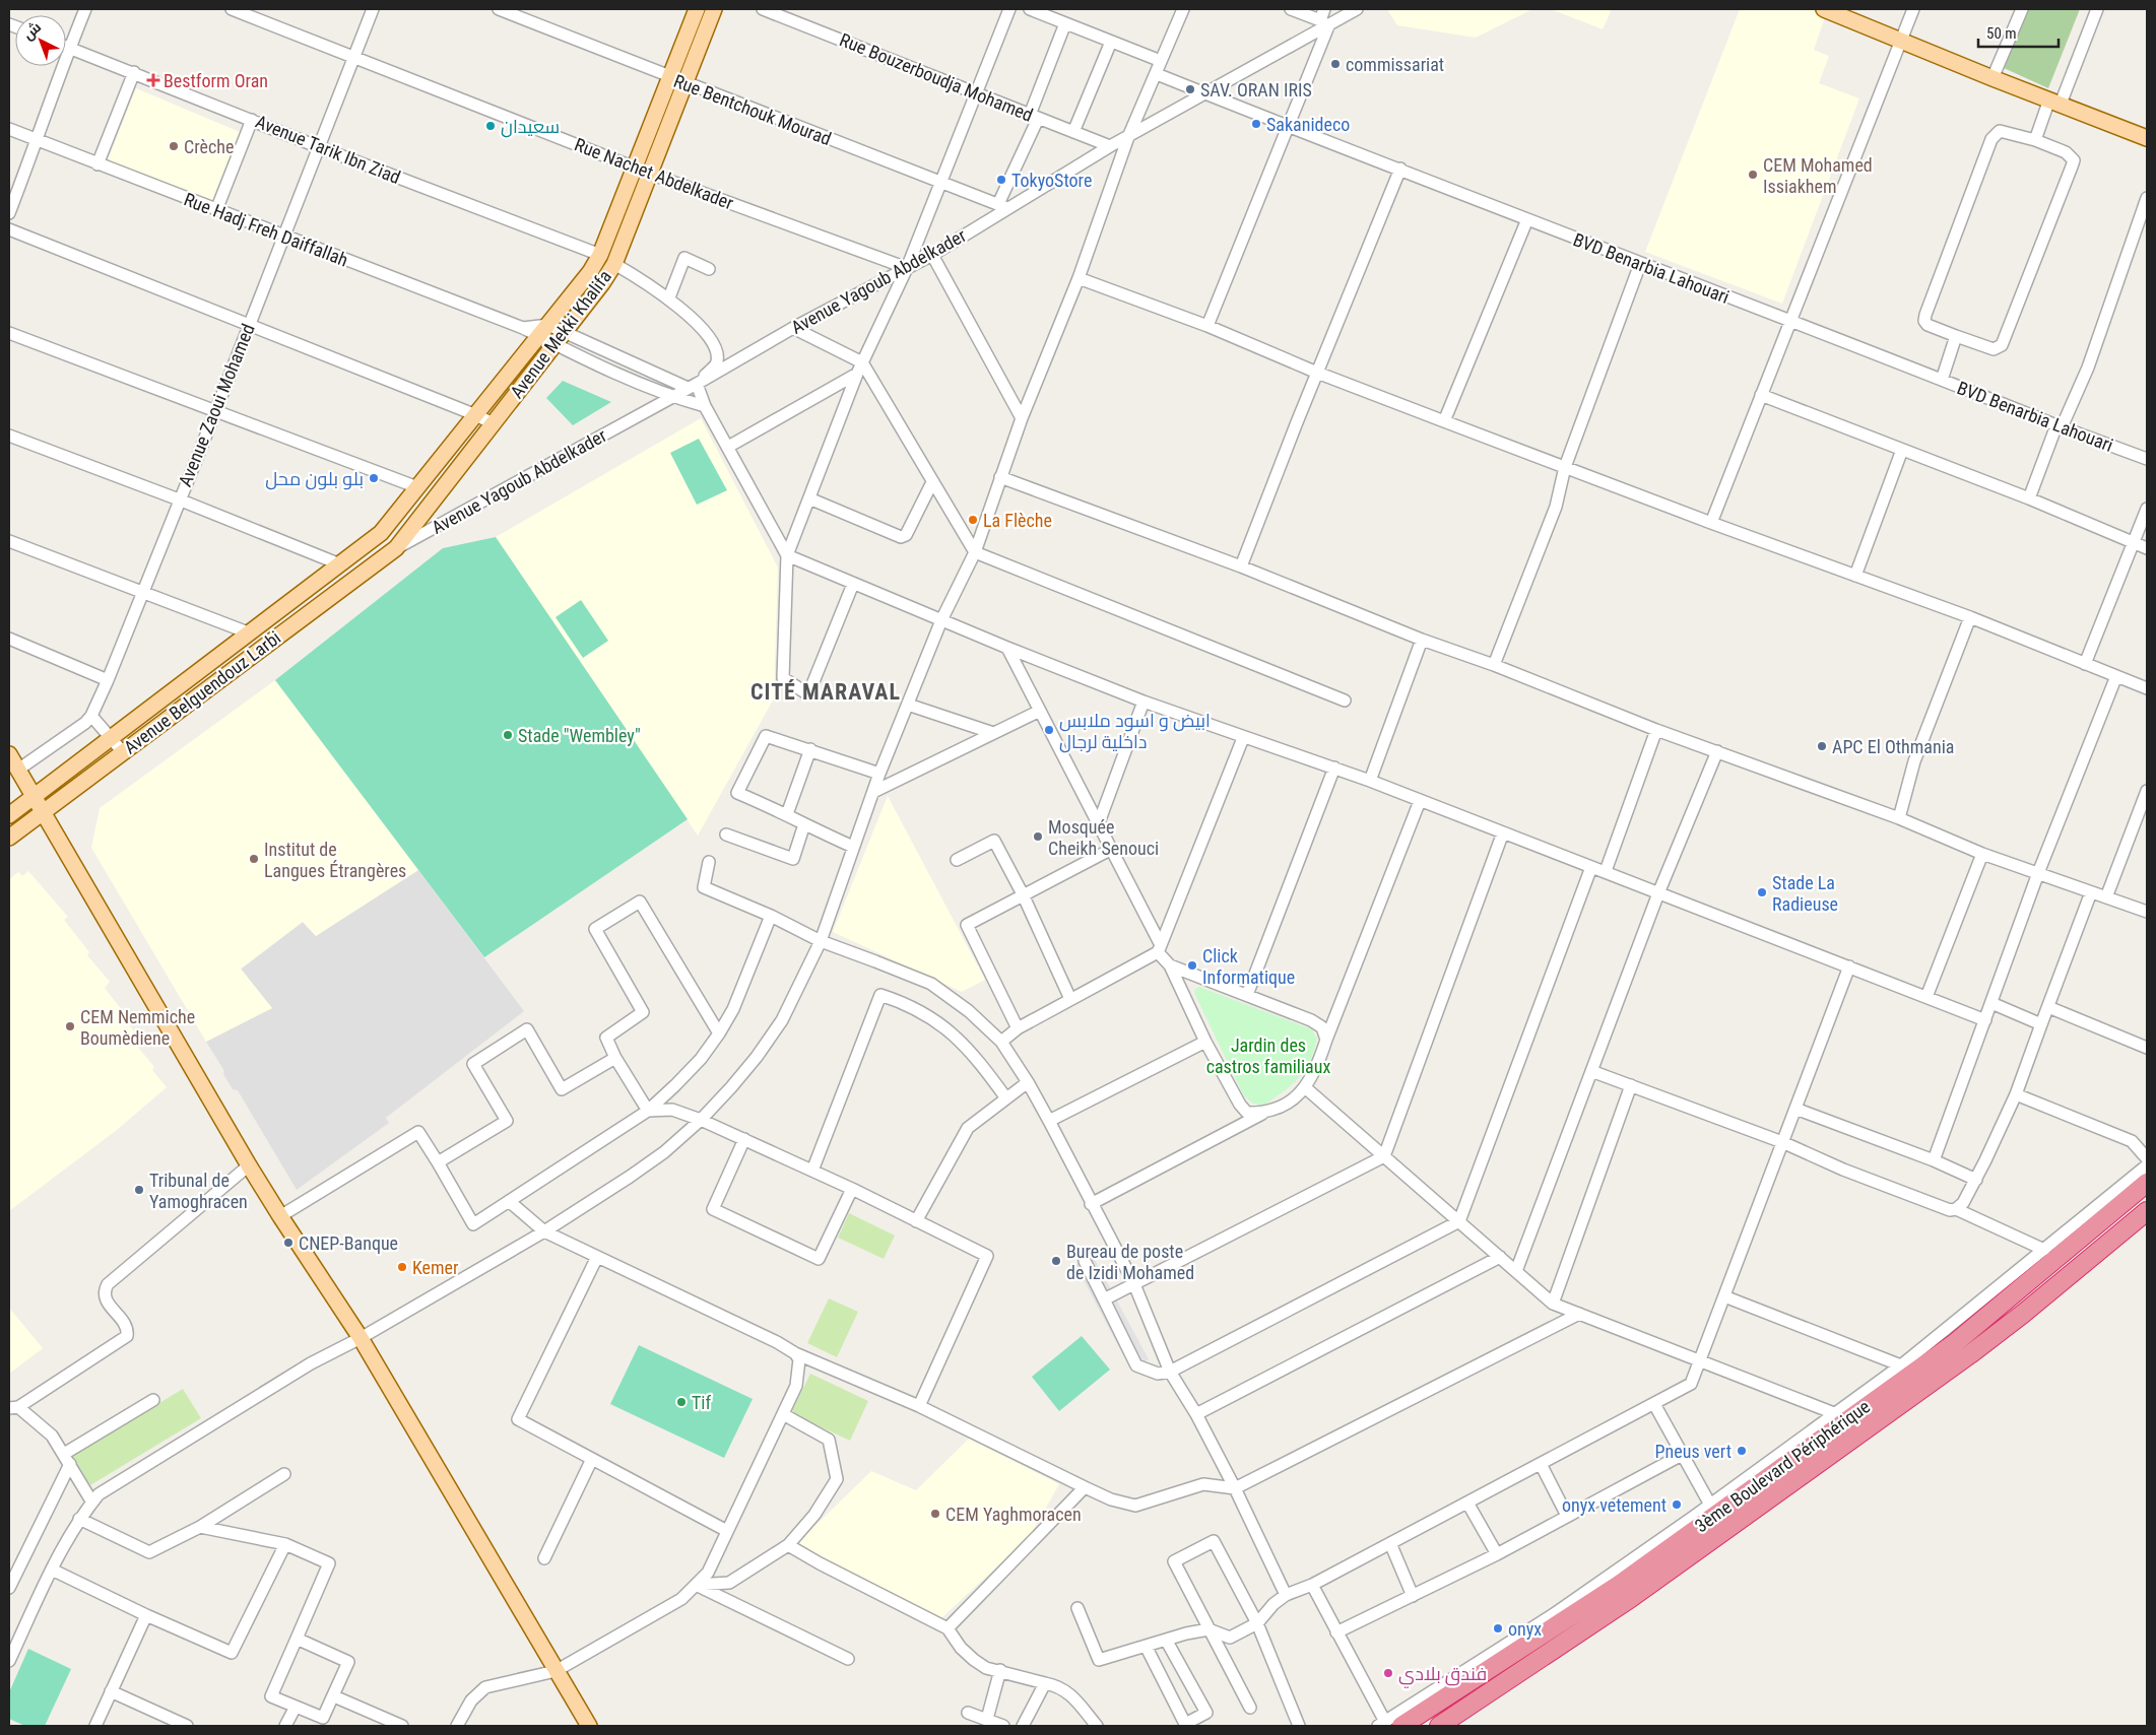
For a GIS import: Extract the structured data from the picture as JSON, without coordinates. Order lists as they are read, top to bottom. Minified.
{"streets":{"highway":["3ème Boulevard Périphérique"],"main road":["Avenue Mekki Khalifa","Avenue Belguendouz Larbi"],"street":["Rue Bouzerboudja Mohamed","Rue Bentchouk Mourad","Avenue Tarik Ibn Ziad","Rue Nachet Abdelkader","Rue Hadj Freh Daiffallah","BVD Benarbia Lahouari","Avenue Yagoub Abdelkader","Avenue Zaoui Mohamed"]},"crossings":[["Rue Bouzerboudja Mohamed","Avenue Yagoub Abdelkader"],["Rue Bentchouk Mourad","Avenue Yagoub Abdelkader"],["Rue Bentchouk Mourad","Avenue Mekki Khalifa"],["Avenue Tarik Ibn Ziad","Avenue Mekki Khalifa"],["Avenue Tarik Ibn Ziad","Avenue Zaoui Mohamed"],["Rue Nachet Abdelkader","Avenue Yagoub Abdelkader"],["Rue Nachet Abdelkader","Avenue Mekki Khalifa"],["Rue Nachet Abdelkader","Avenue Zaoui Mohamed"],["Rue Hadj Freh Daiffallah","Avenue Yagoub Abdelkader"],["Rue Hadj Freh Daiffallah","Avenue Mekki Khalifa"],["Rue Hadj Freh Daiffallah","Avenue Zaoui Mohamed"],["BVD Benarbia Lahouari","Avenue Yagoub Abdelkader"],["Avenue Yagoub Abdelkader","Avenue Mekki Khalifa"],["Avenue Yagoub Abdelkader","Avenue Belguendouz Larbi"],["Avenue Mekki Khalifa","Avenue Belguendouz Larbi"]],"districts":["CITÉ MARAVAL"],"parks":["Jardin des castros familiaux"],"places":{"other":["commissariat","SAV. ORAN IRIS","Sakanideco","سعيدان","Crèche","CEM Mohamed Issiakhem","TokyoStore","بلو بلون محل","La Flèche","ابيض و اسود ملابس داخلية لرجال","Stade \"Wembley\"","APC El Othmania","Mosquée Cheikh Senouci","Institut de Langues Étrangères","Stade La Radieuse","Click Informatique","CEM Nemmiche Boumèdiene","Tribunal de Yamoghracen","CNEP-Banque","Bureau de poste de Izidi Mohamed","Kemer","Tif","Pneus vert","onyx vetement","CEM Yaghmoracen","onyx","فندق بلادي"],"health":["Bestform Oran"]},"scale_bar":"50 m","north":"top left"}
